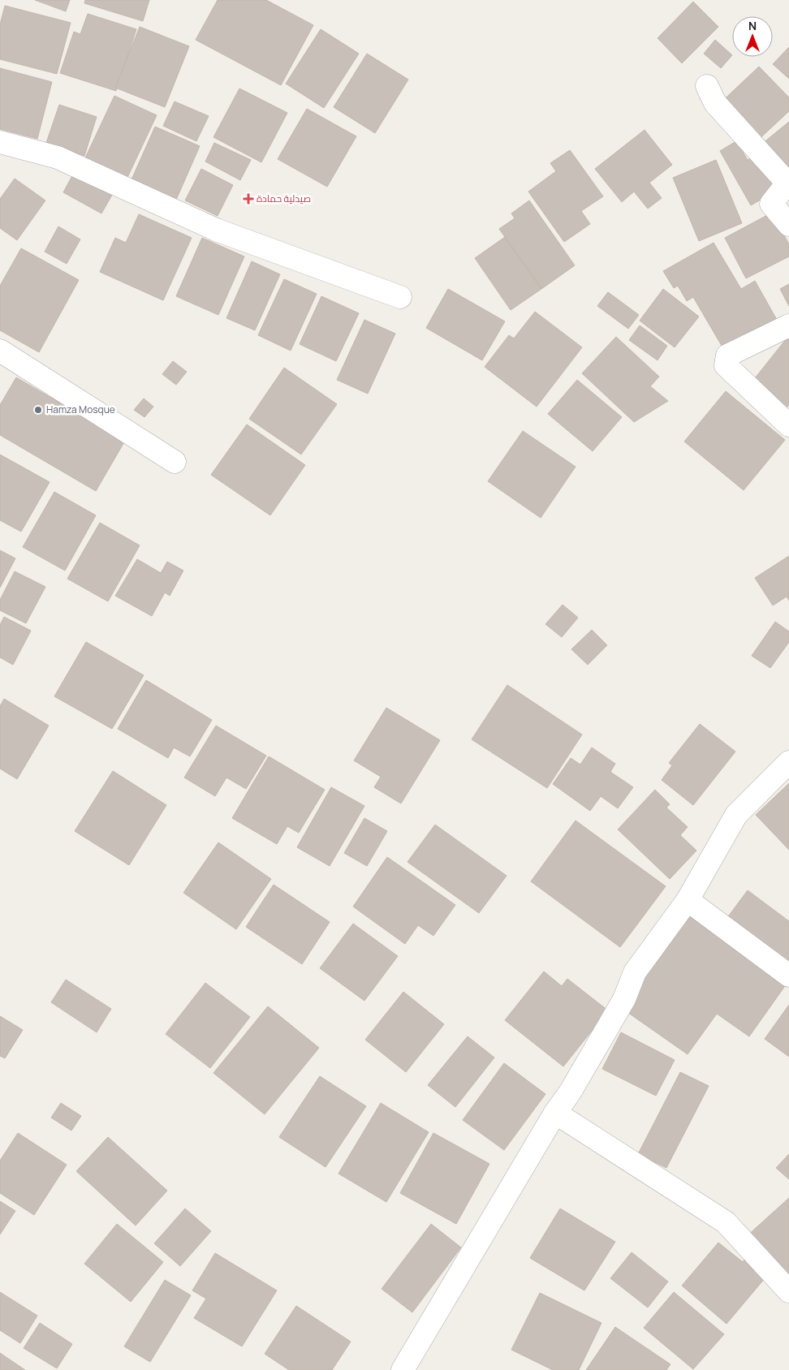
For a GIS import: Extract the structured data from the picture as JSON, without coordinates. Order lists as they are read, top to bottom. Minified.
{"places":{"health":["صيدلية حمادة"],"other":["Hamza Mosque"]},"north":"top"}
